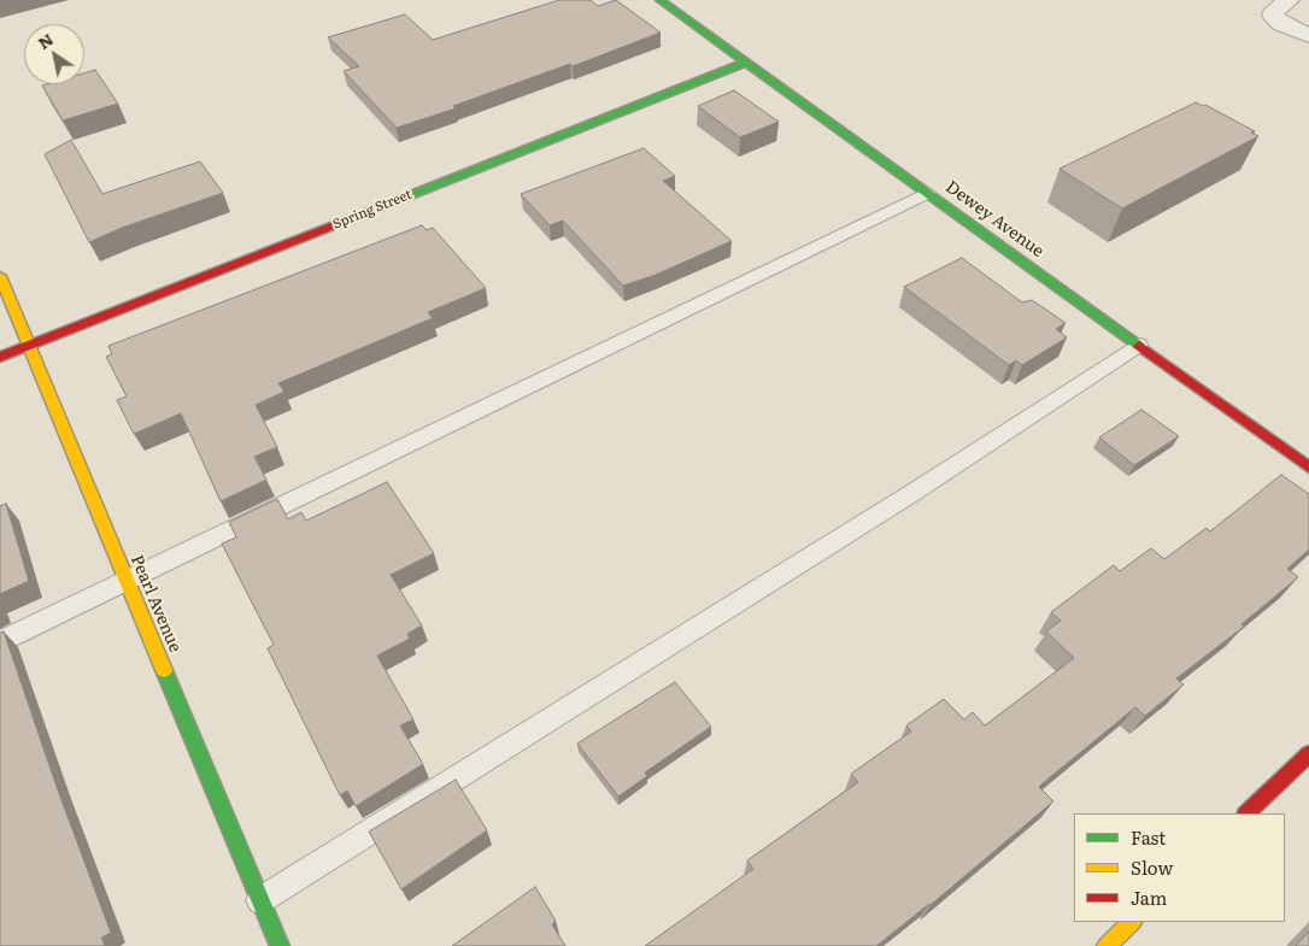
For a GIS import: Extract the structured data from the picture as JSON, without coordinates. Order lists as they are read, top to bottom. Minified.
{"streets":{"street":["Spring Street","Dewey Avenue","Pearl Avenue"]},"crossings":[["Spring Street","Dewey Avenue"],["Spring Street","Pearl Avenue"]],"legend":["Fast","Slow","Jam"],"north":"top left"}
